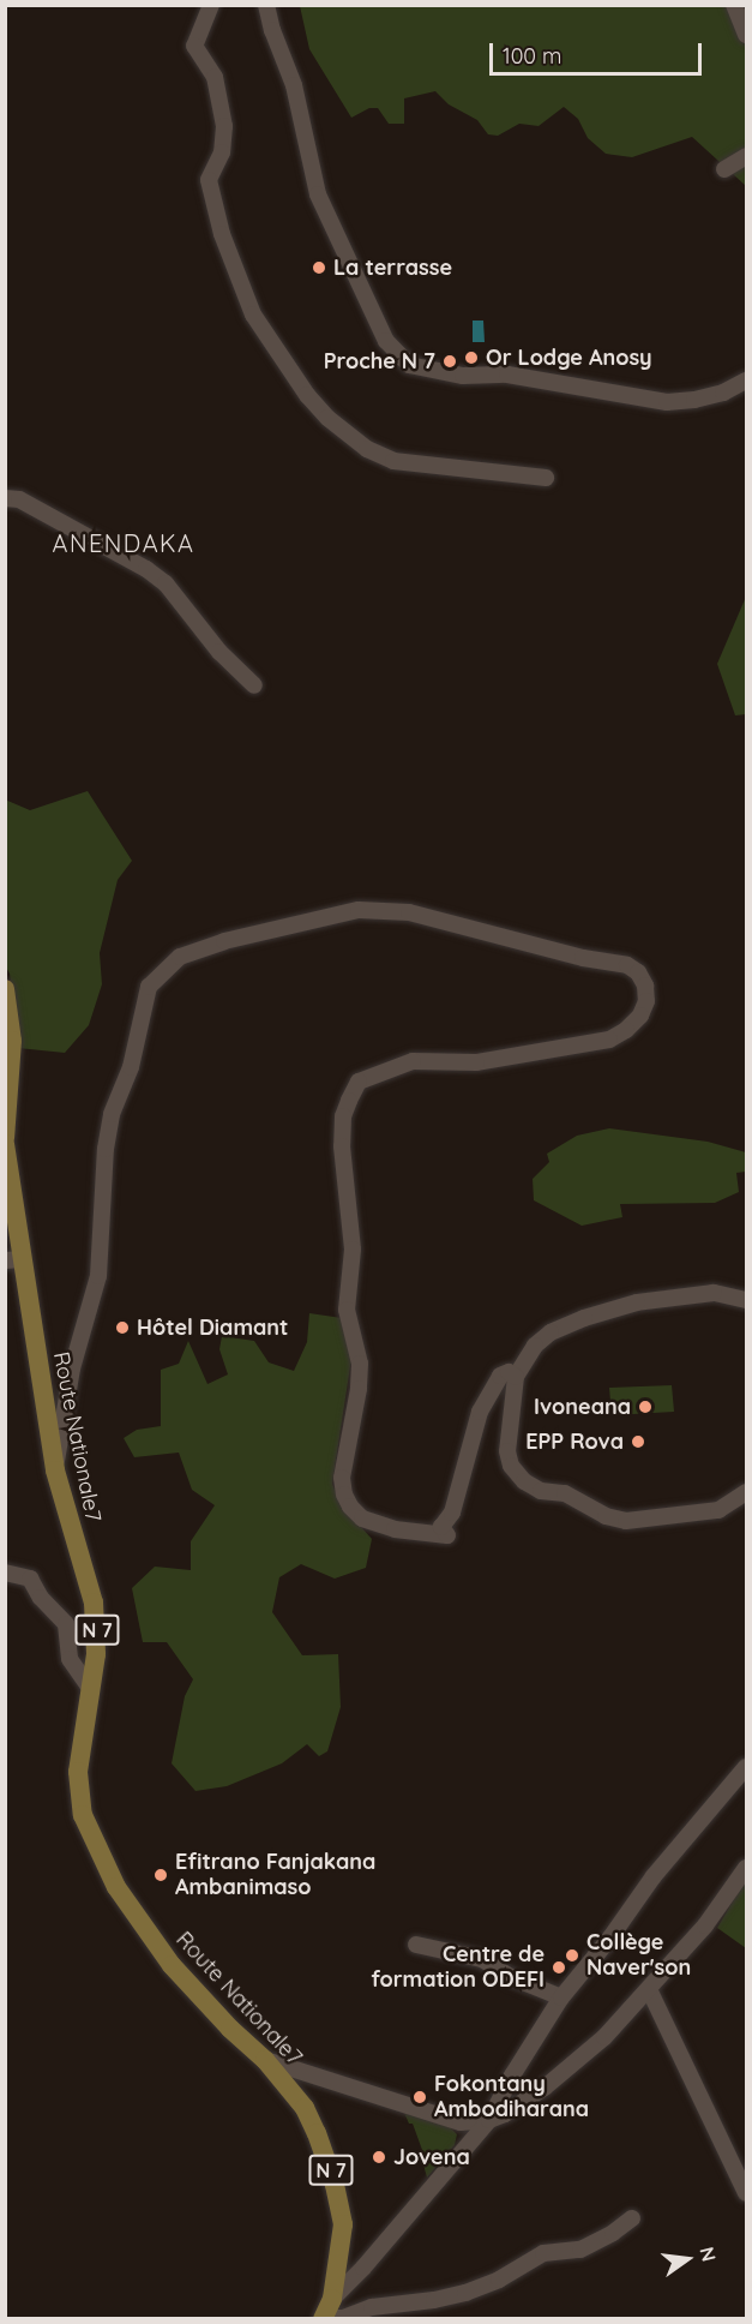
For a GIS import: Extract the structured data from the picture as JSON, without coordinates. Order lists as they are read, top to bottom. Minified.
{"streets":{"main road":["Route Nationale7","N 7"]},"crossings":[["Route Nationale7","N 7"]],"districts":["ANENDAKA"],"places":["La terrasse","Or Lodge Anosy","Proche N 7","Hôtel Diamant","Ivoneana","EPP Rova","Efitrano Fanjakana Ambanimaso","Collège Naver'son","Centre de formation ODEFI","Fokontany Ambodiharana","Jovena"],"scale_bar":"100 m","north":"right"}
